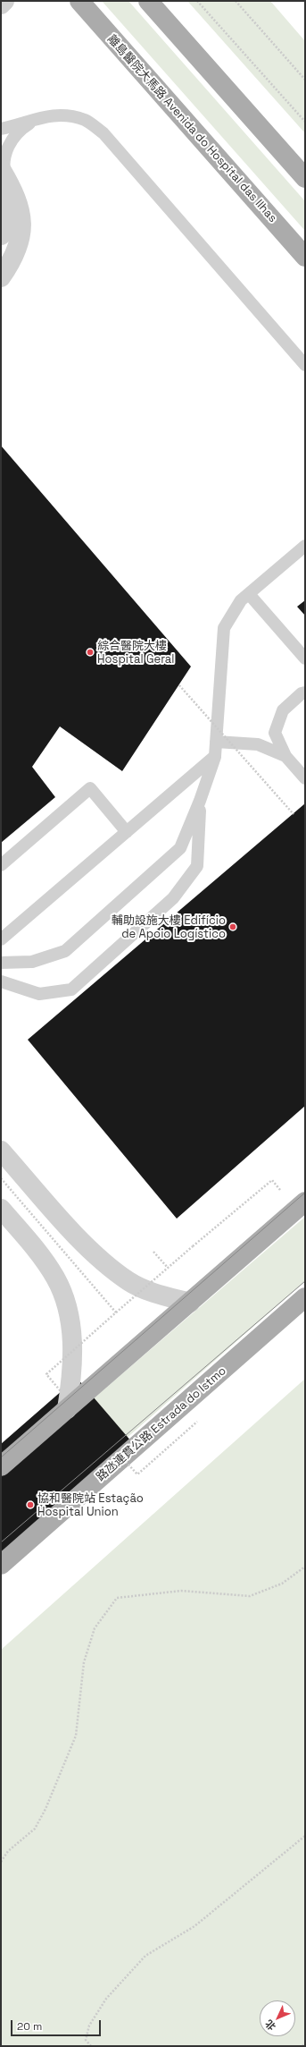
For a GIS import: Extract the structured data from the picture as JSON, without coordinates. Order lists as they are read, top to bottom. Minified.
{"streets":{"main road":["離島醫院大馬路 Avenida do Hospital das Ilhas","路氹連貫公路 Estrada do Istmo"]},"places":["綜合醫院大樓 Hospital Geral","輔助設施大樓 Edifício de Apoio Logístico","協和醫院站 Estação Hospital Union"],"scale_bar":"20 m","north":"bottom left"}
